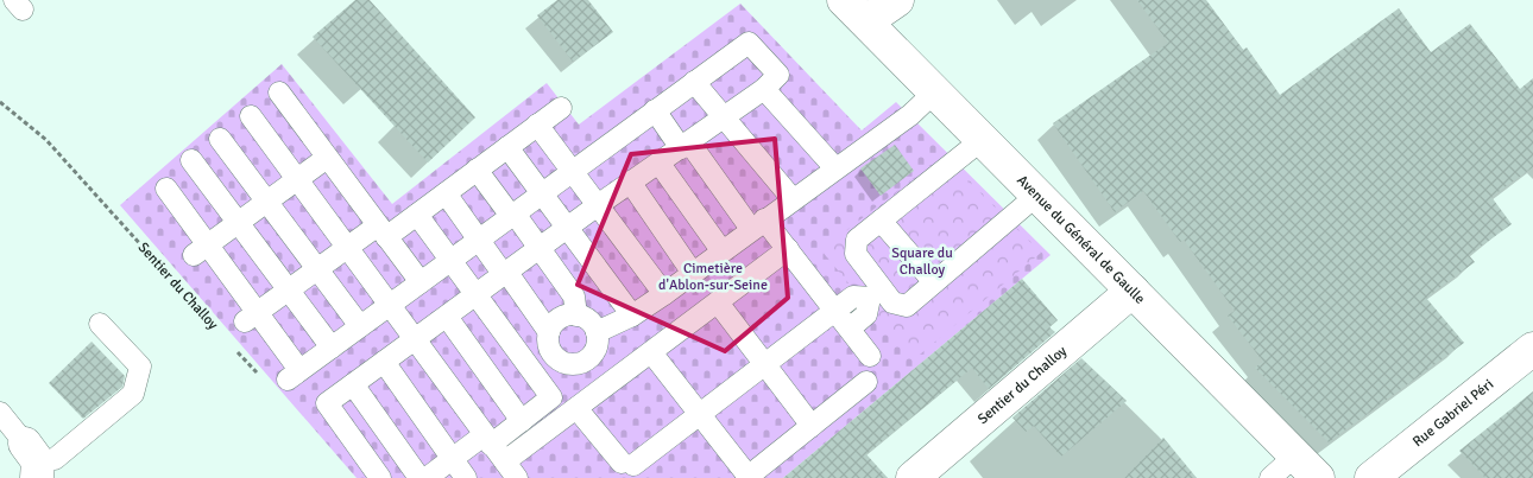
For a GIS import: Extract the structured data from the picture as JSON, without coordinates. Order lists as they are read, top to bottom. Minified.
{"streets":{"street":["Avenue du Général de Gaulle","Sentier du Challoy","Rue Gabriel Péri"]},"crossings":[["Avenue du Général de Gaulle","Sentier du Challoy"]],"parks":["Square du Challoy","Cimetière d'Ablon-sur-Seine"]}
